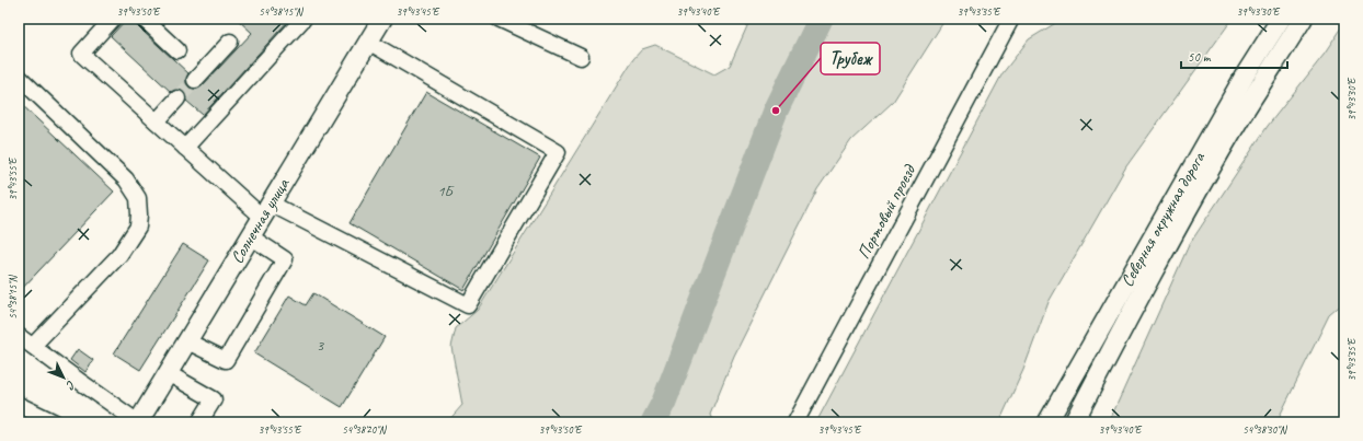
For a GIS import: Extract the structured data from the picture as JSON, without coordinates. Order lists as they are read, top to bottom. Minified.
{"streets":{"main road":["Северная окружная дорога","Солнечная улица"],"street":["Портовый проезд"]},"places":["Трубеж"],"house_numbers":["1Б","3"],"scale_bar":"50 m","north":"bottom right","coordinates":["39°43'50\"E","54°38'15\"N","39°43'45\"E","39°43'40\"E","39°43'35\"E","39°43'30\"E","39°43'55\"E","54°38'20\"N","54°38'30\"N"]}
